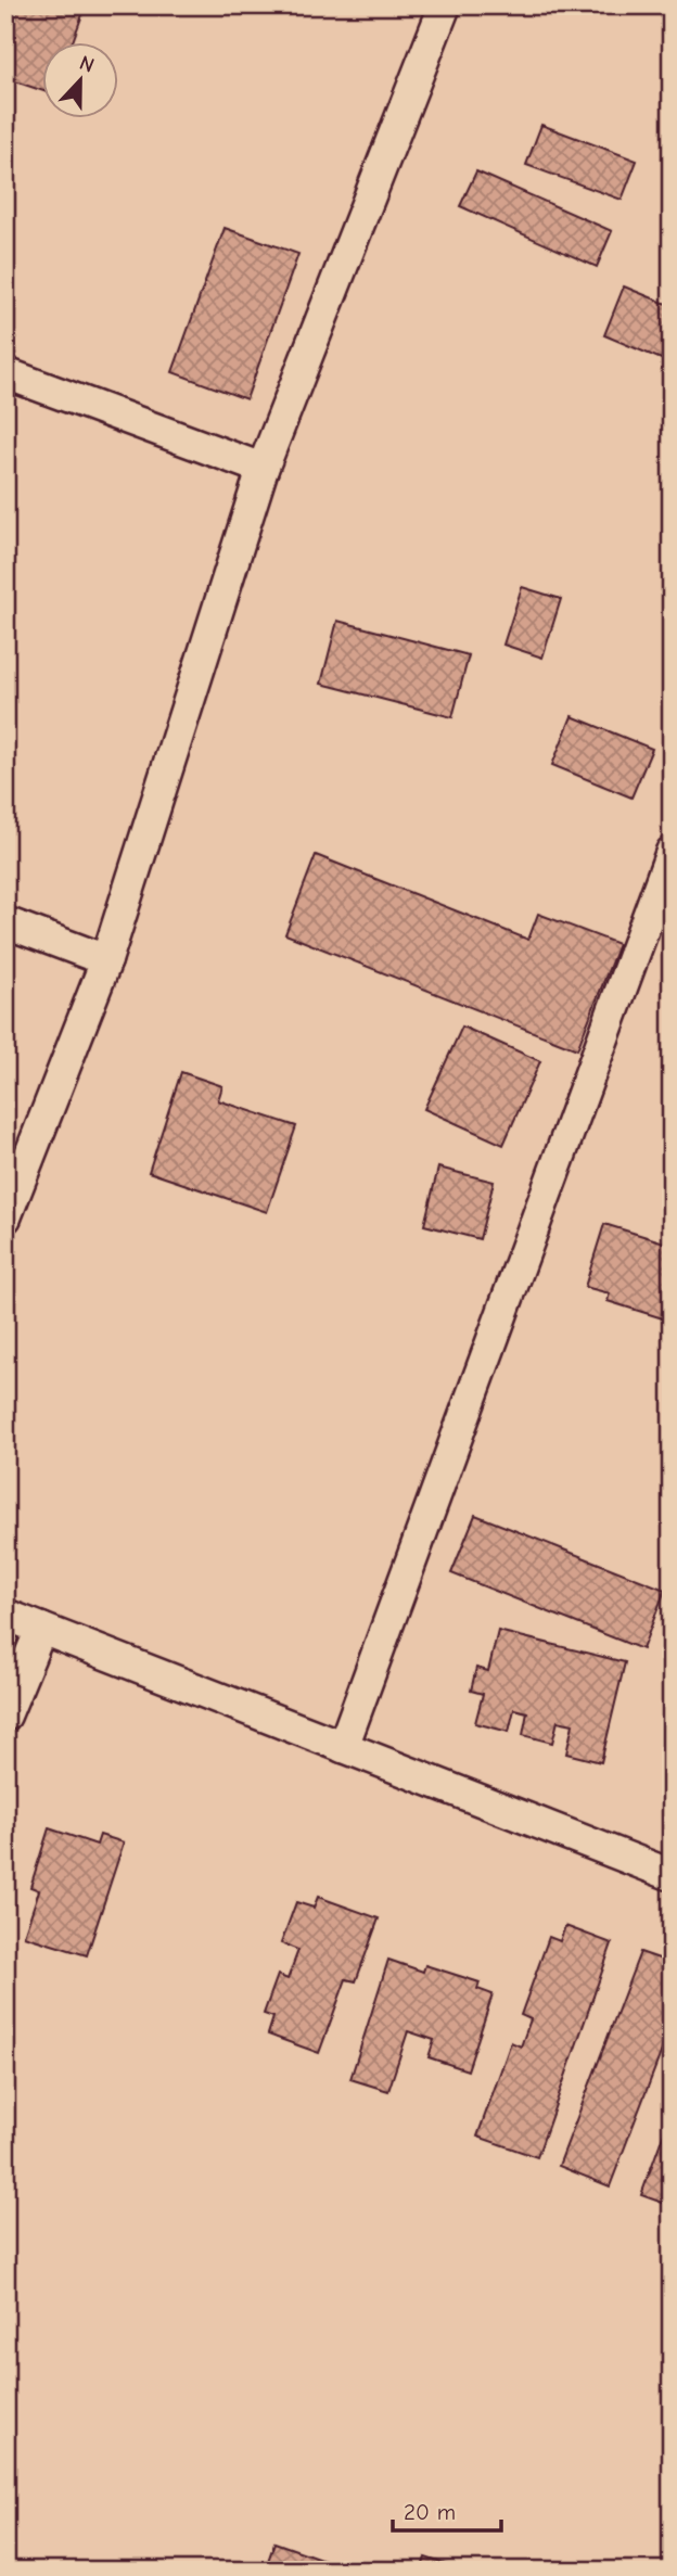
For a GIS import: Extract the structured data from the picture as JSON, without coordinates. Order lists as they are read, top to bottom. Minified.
{"scale_bar":"20 m","north":"top"}
